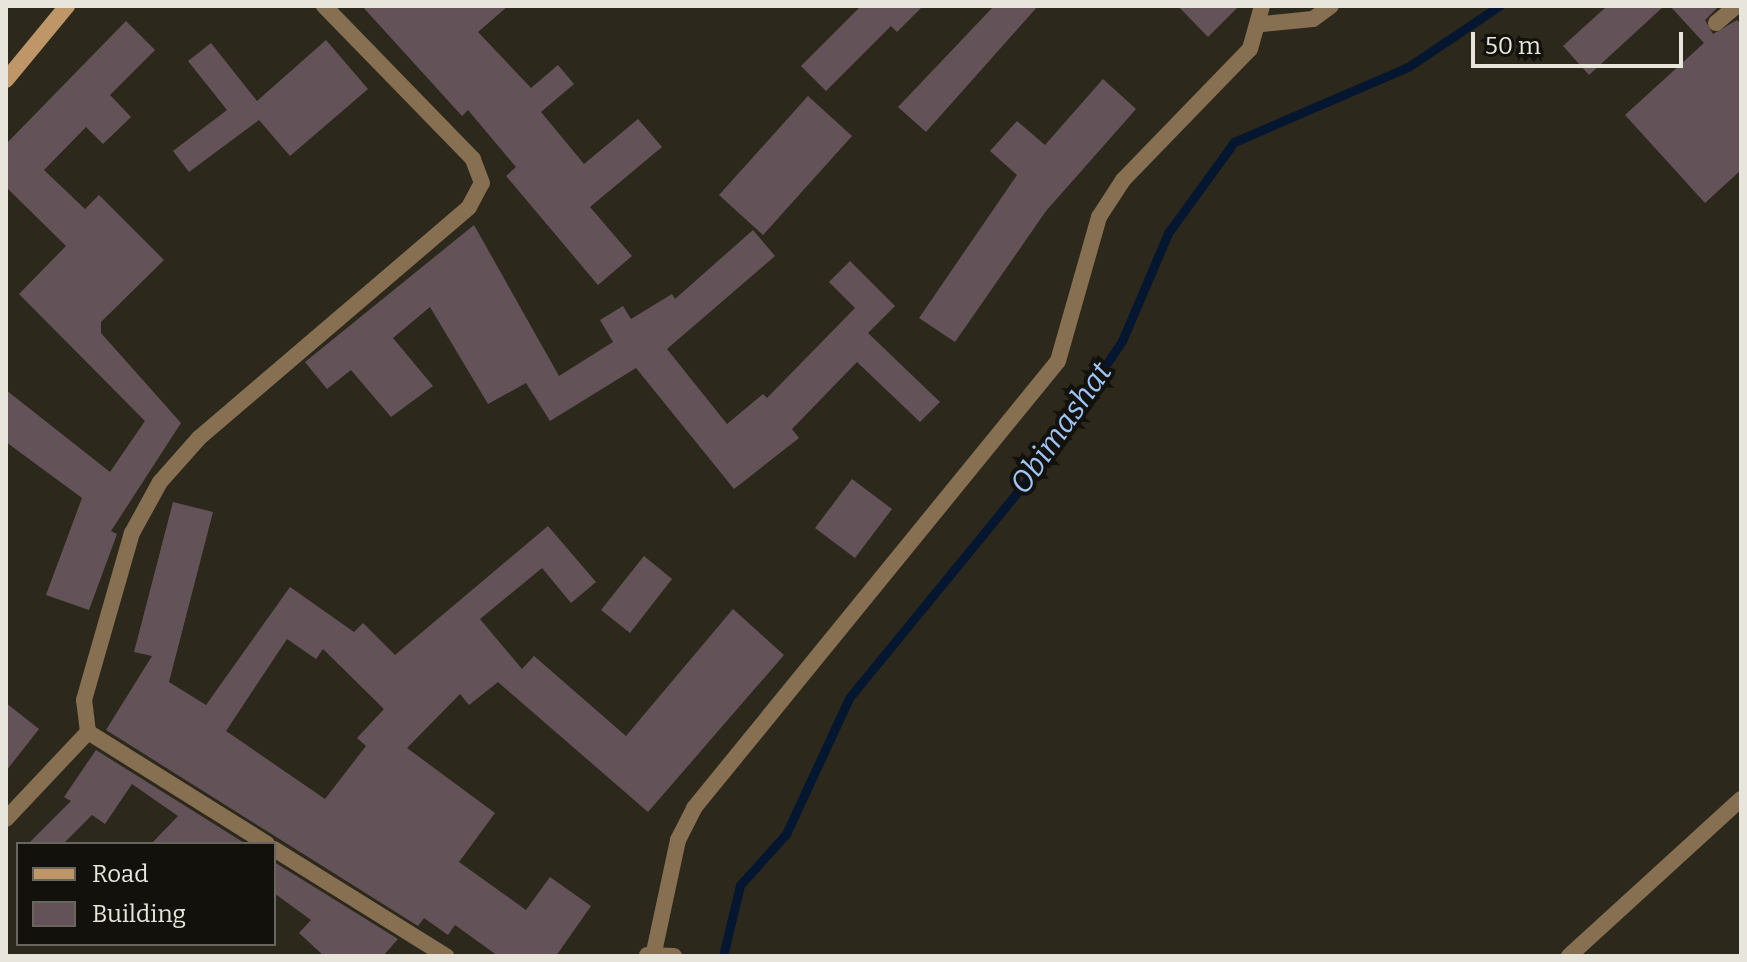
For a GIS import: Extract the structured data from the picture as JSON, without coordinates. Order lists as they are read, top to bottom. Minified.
{"water":["Obimashat"],"legend":["Road","Building"],"scale_bar":"50 m"}
